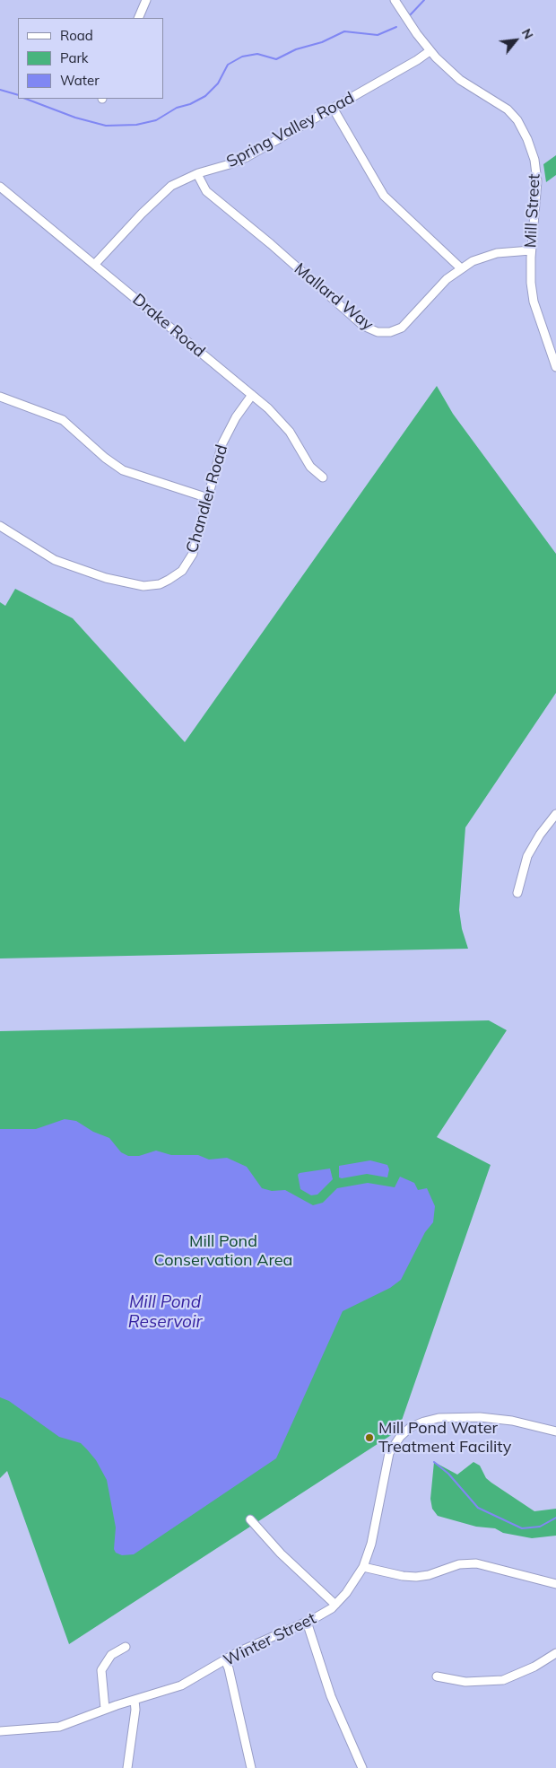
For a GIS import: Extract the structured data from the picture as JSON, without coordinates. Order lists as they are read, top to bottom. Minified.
{"streets":{"street":["Spring Valley Road","Mill Street","Mallard Way","Drake Road","Chandler Road","Winter Street"]},"crossings":[["Spring Valley Road","Mill Street"],["Spring Valley Road","Mallard Way"],["Spring Valley Road","Drake Road"],["Mill Street","Mallard Way"],["Drake Road","Chandler Road"]],"water":["Mill Pond Reservoir"],"parks":["Mill Pond Conservation Area"],"places":["Mill Pond Water Treatment Facility"],"legend":["Road","Park","Water"],"north":"top right"}
